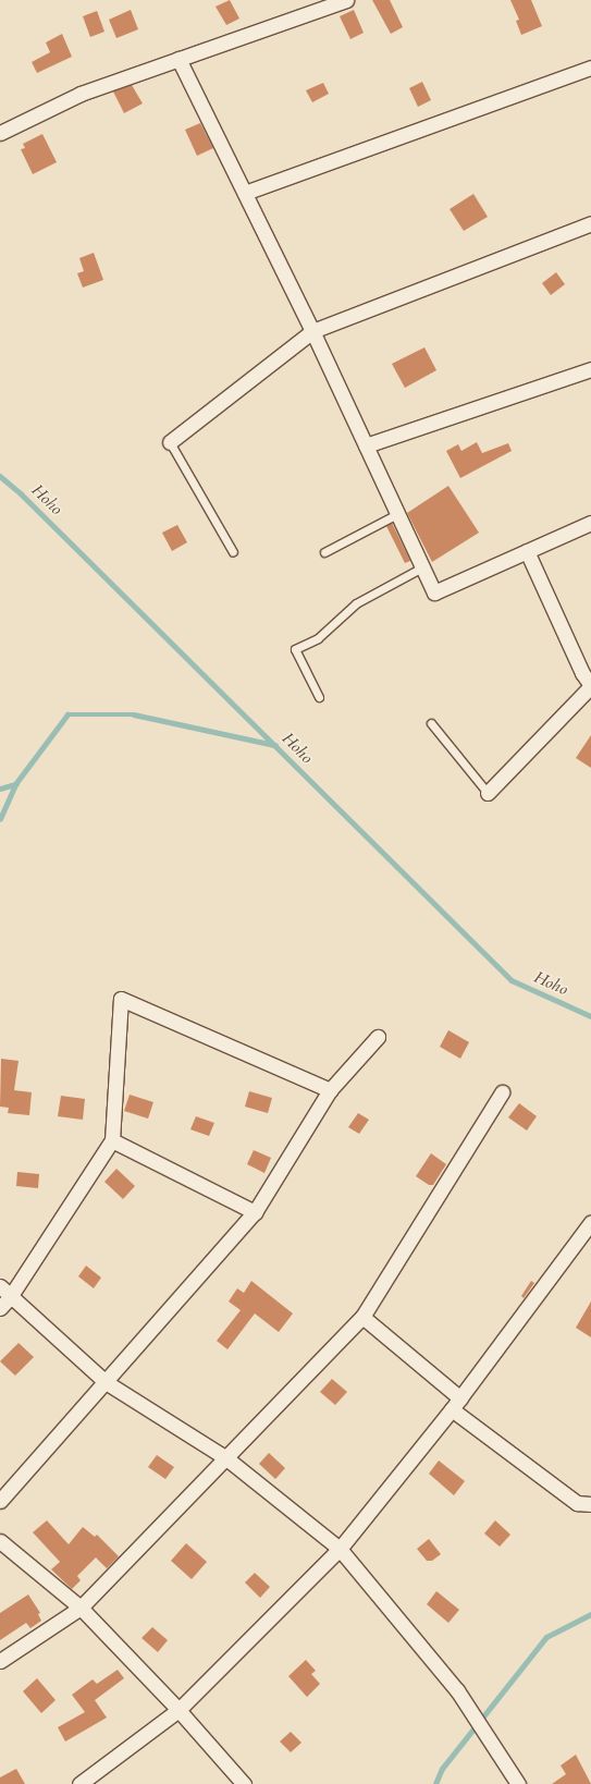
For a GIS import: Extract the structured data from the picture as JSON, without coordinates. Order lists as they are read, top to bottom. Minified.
{"water":["Hoho"]}
